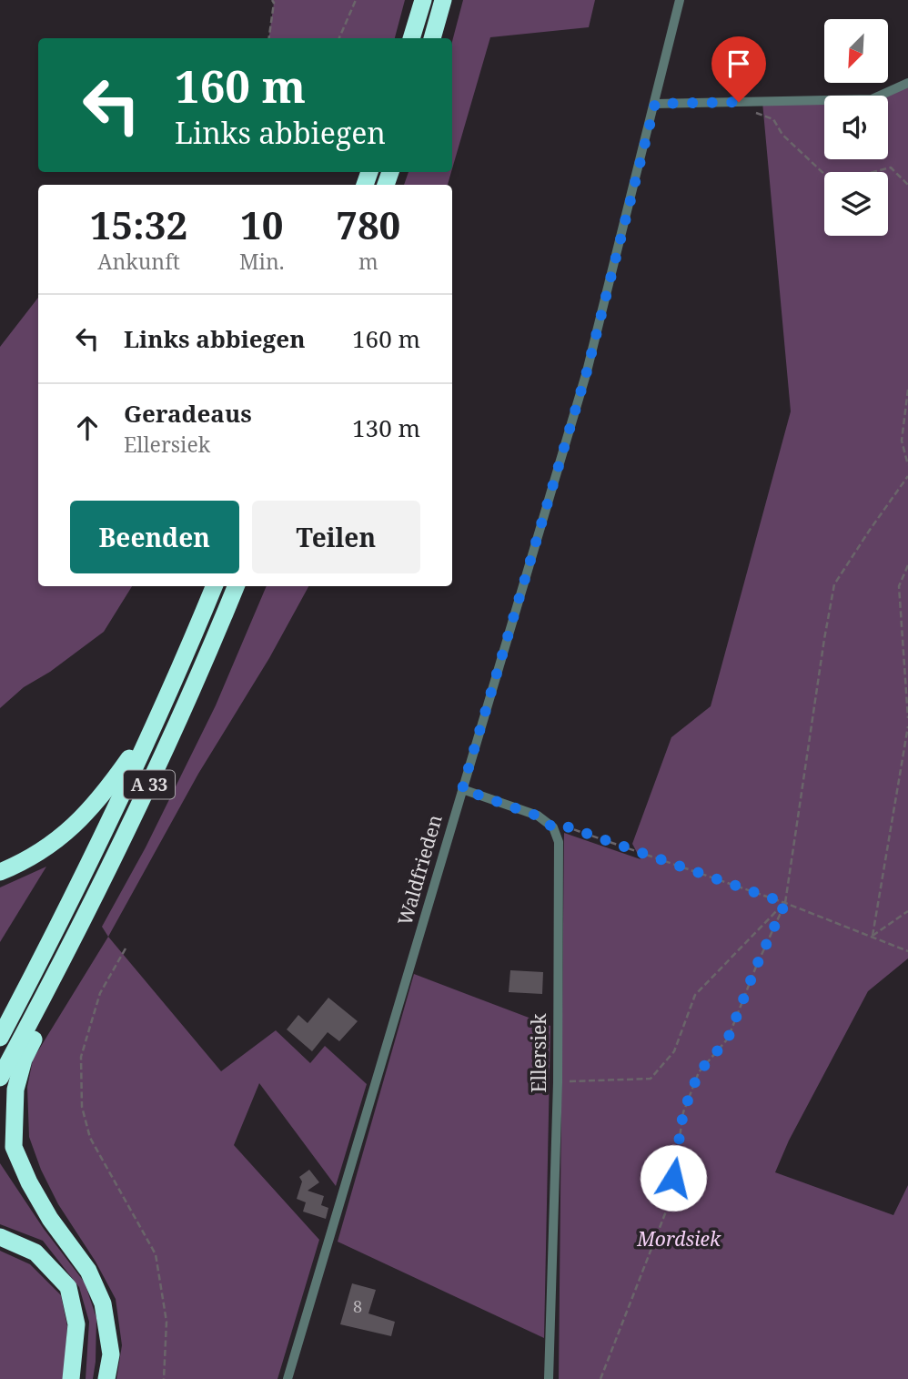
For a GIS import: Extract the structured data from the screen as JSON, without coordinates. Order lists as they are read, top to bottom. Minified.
{"streets":{"highway":["A 33"],"street":["Waldfrieden","Ellersiek"]},"parks":["Mordsiek"],"house_numbers":["8"],"north":"bottom left","page":{"turn":["160 m","Links abbiegen"],"eta":["15:32","Ankunft","10","Min.","780","m"],"list":[{"name":"Links abbiegen","value":"160 m"},{"name":"Geradeaus","note":"Ellersiek","value":"130 m"}],"buttons":["Beenden","Teilen"]}}
